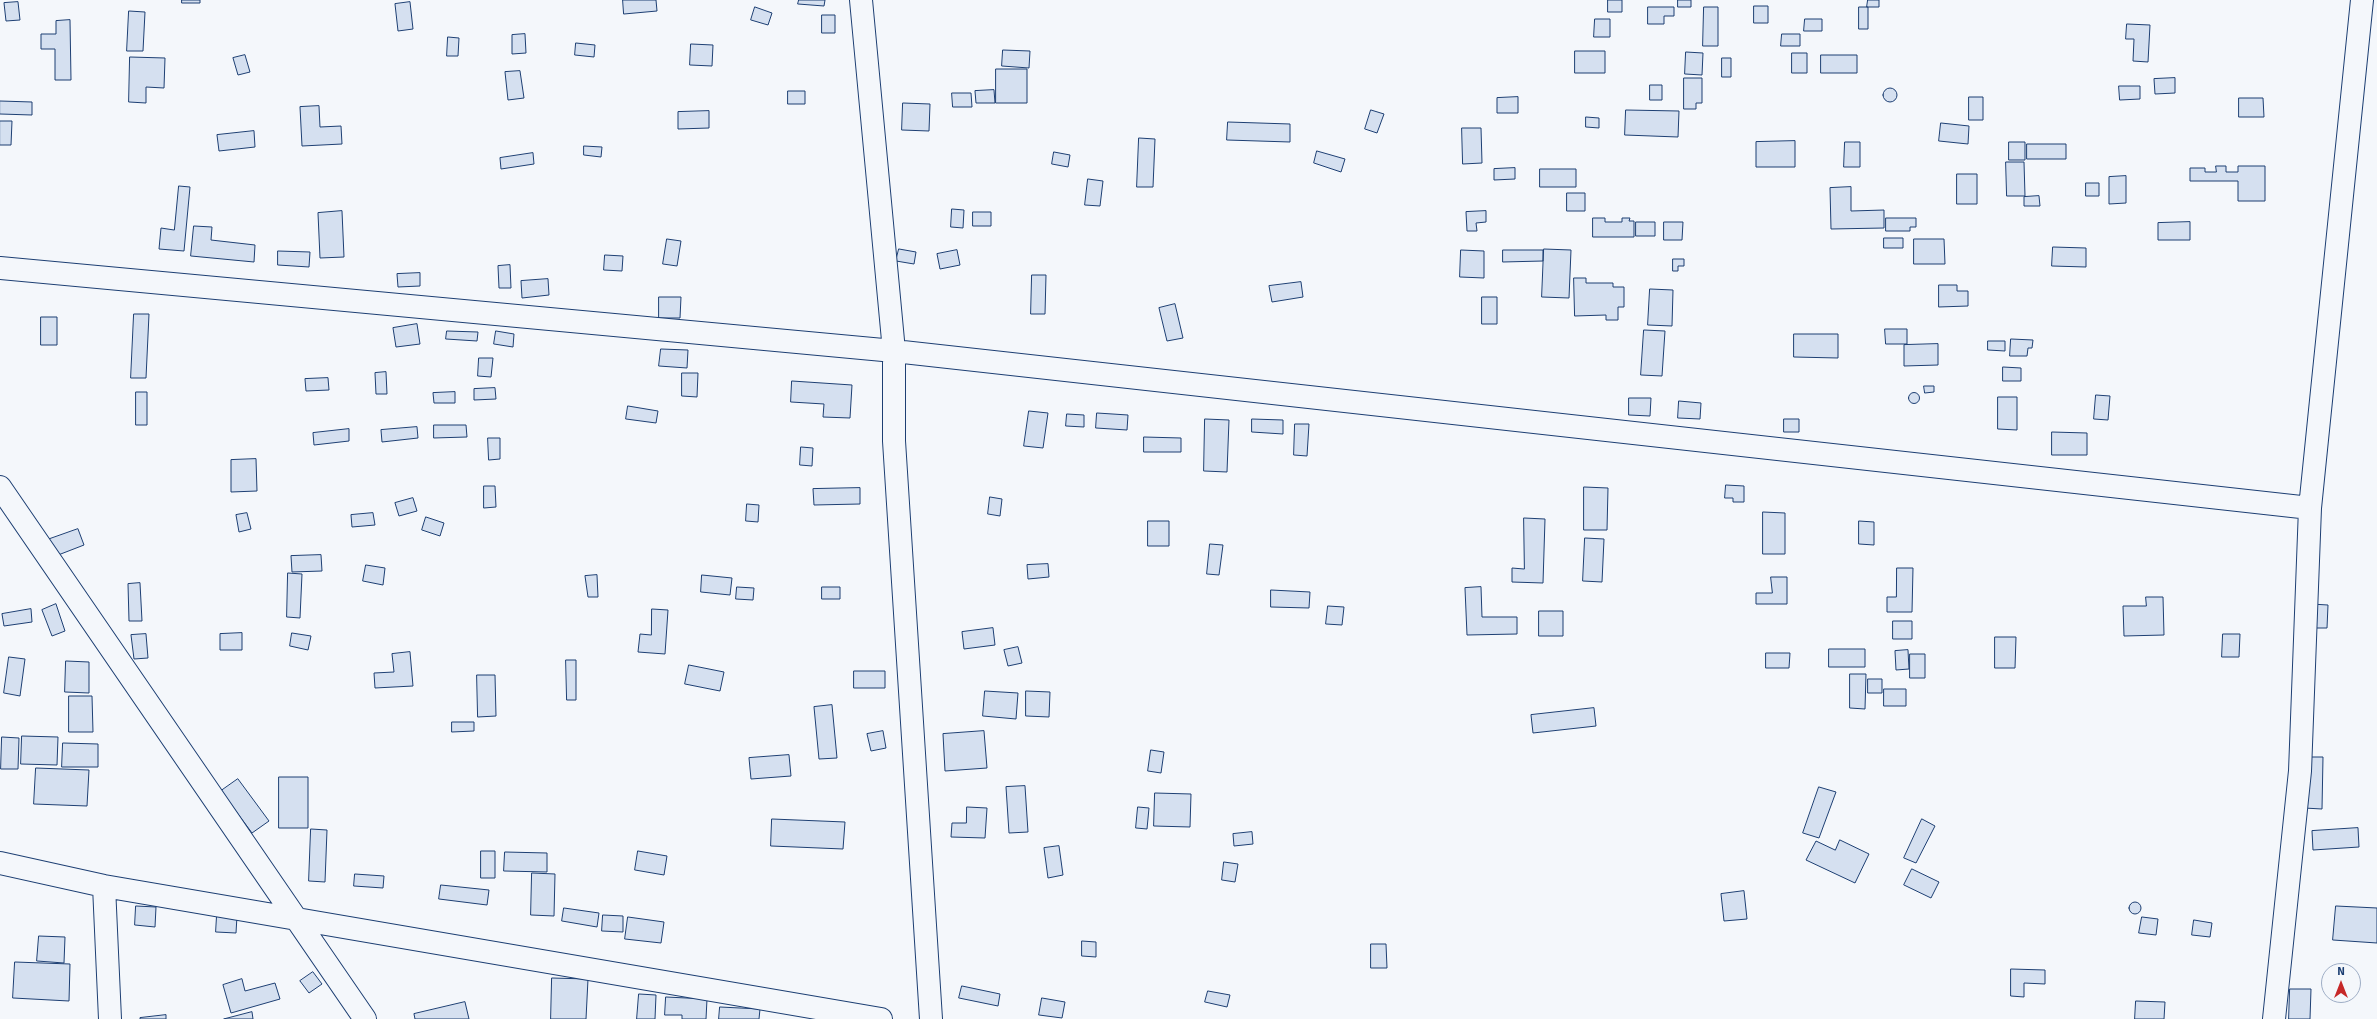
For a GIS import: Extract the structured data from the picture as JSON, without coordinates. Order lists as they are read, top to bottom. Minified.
{"north":"top"}
